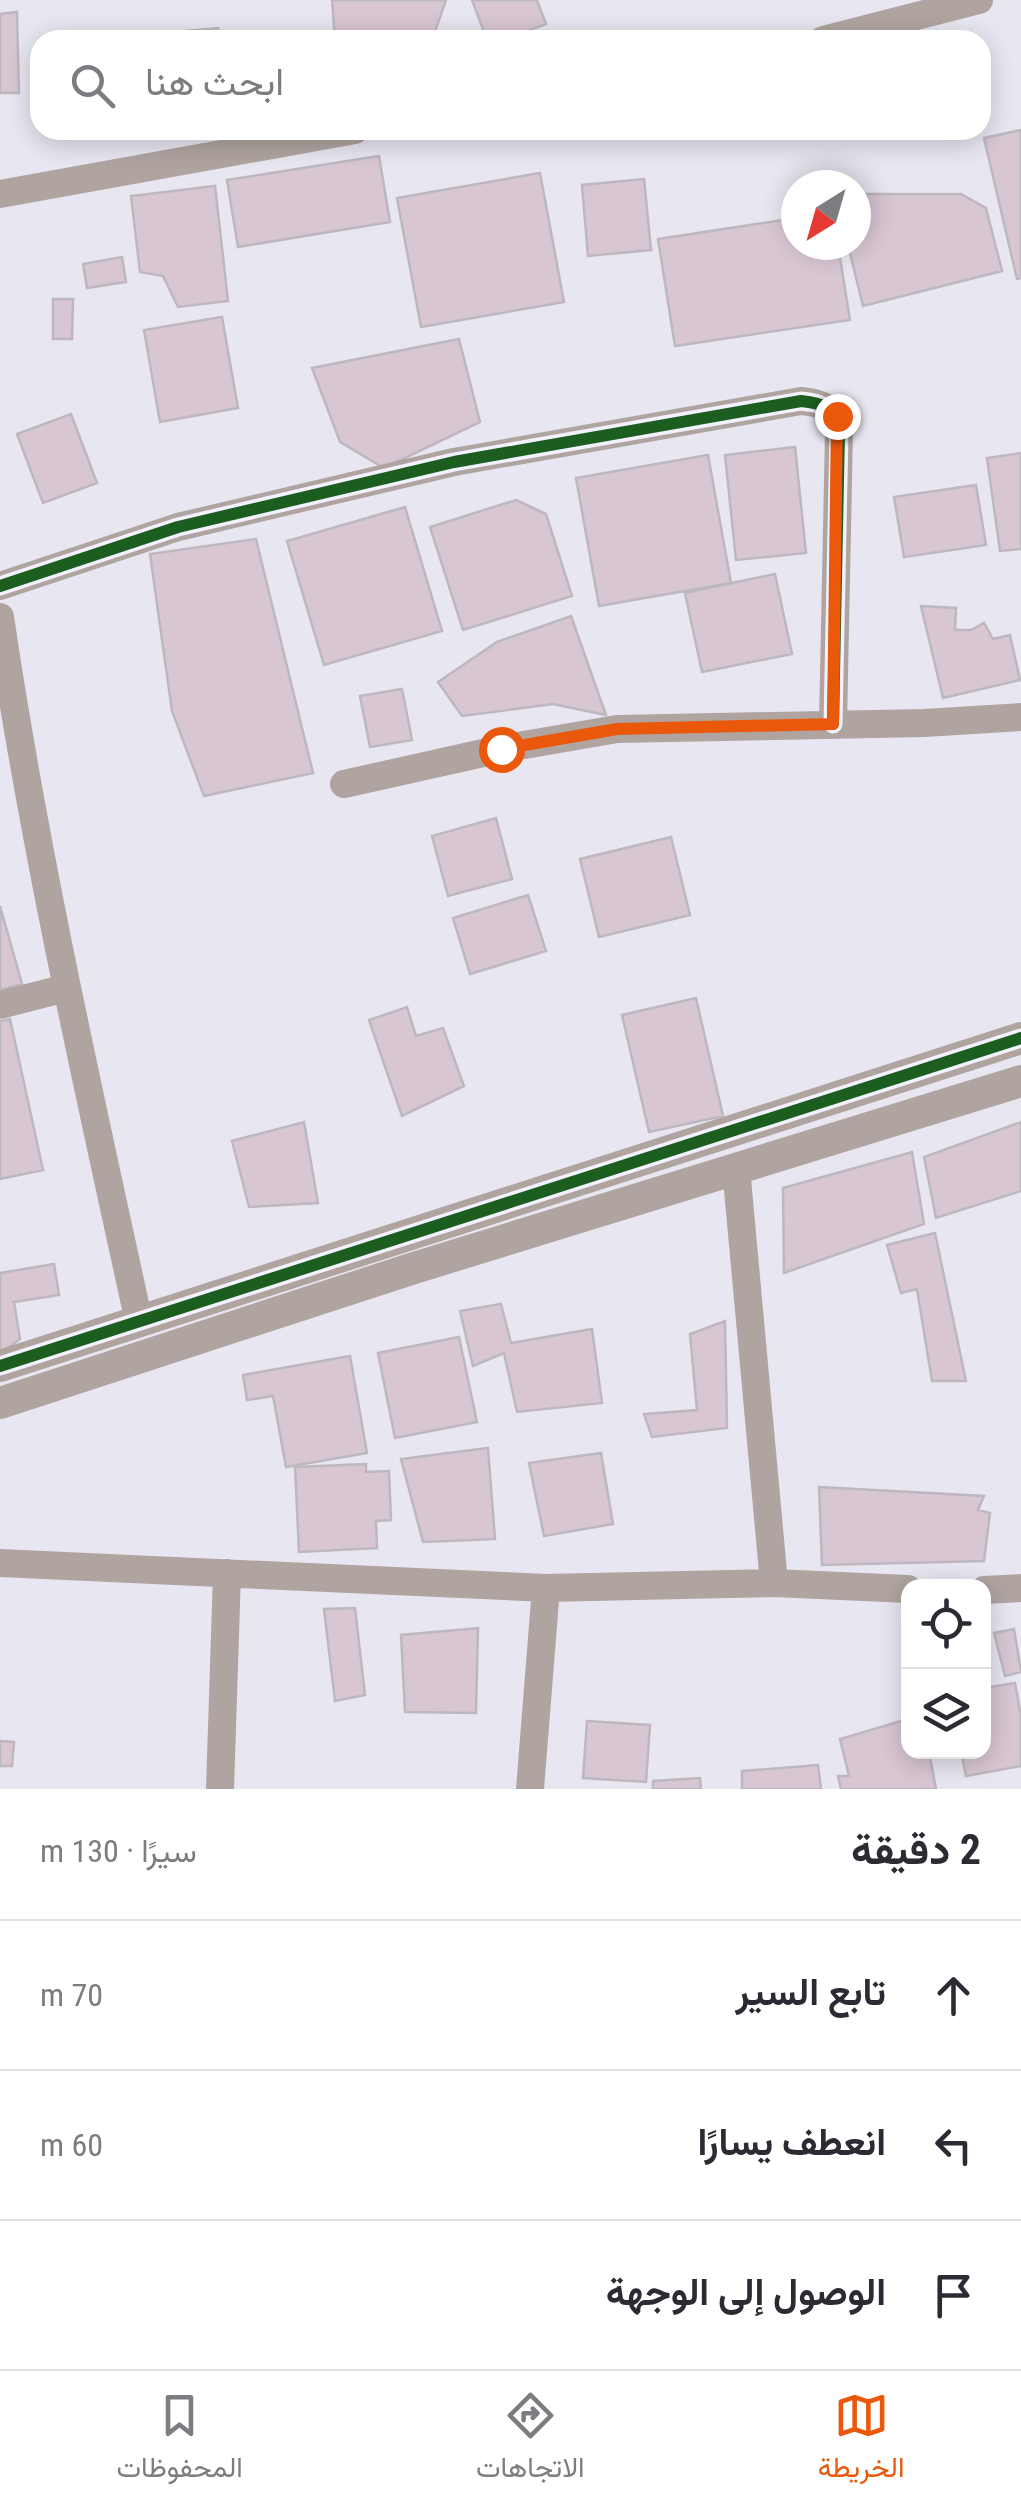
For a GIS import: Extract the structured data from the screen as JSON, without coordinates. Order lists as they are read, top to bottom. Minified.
{"north":"bottom left","page":{"search":"ابحث هنا","heading":["2 دقيقة","سيرًا · 130 m"],"list":[["تابع السير","70 m"],["انعطف يسارًا","60 m"],"الوصول إلى الوجهة"],"nav":["الخريطة","الاتجاهات","المحفوظات"]}}
